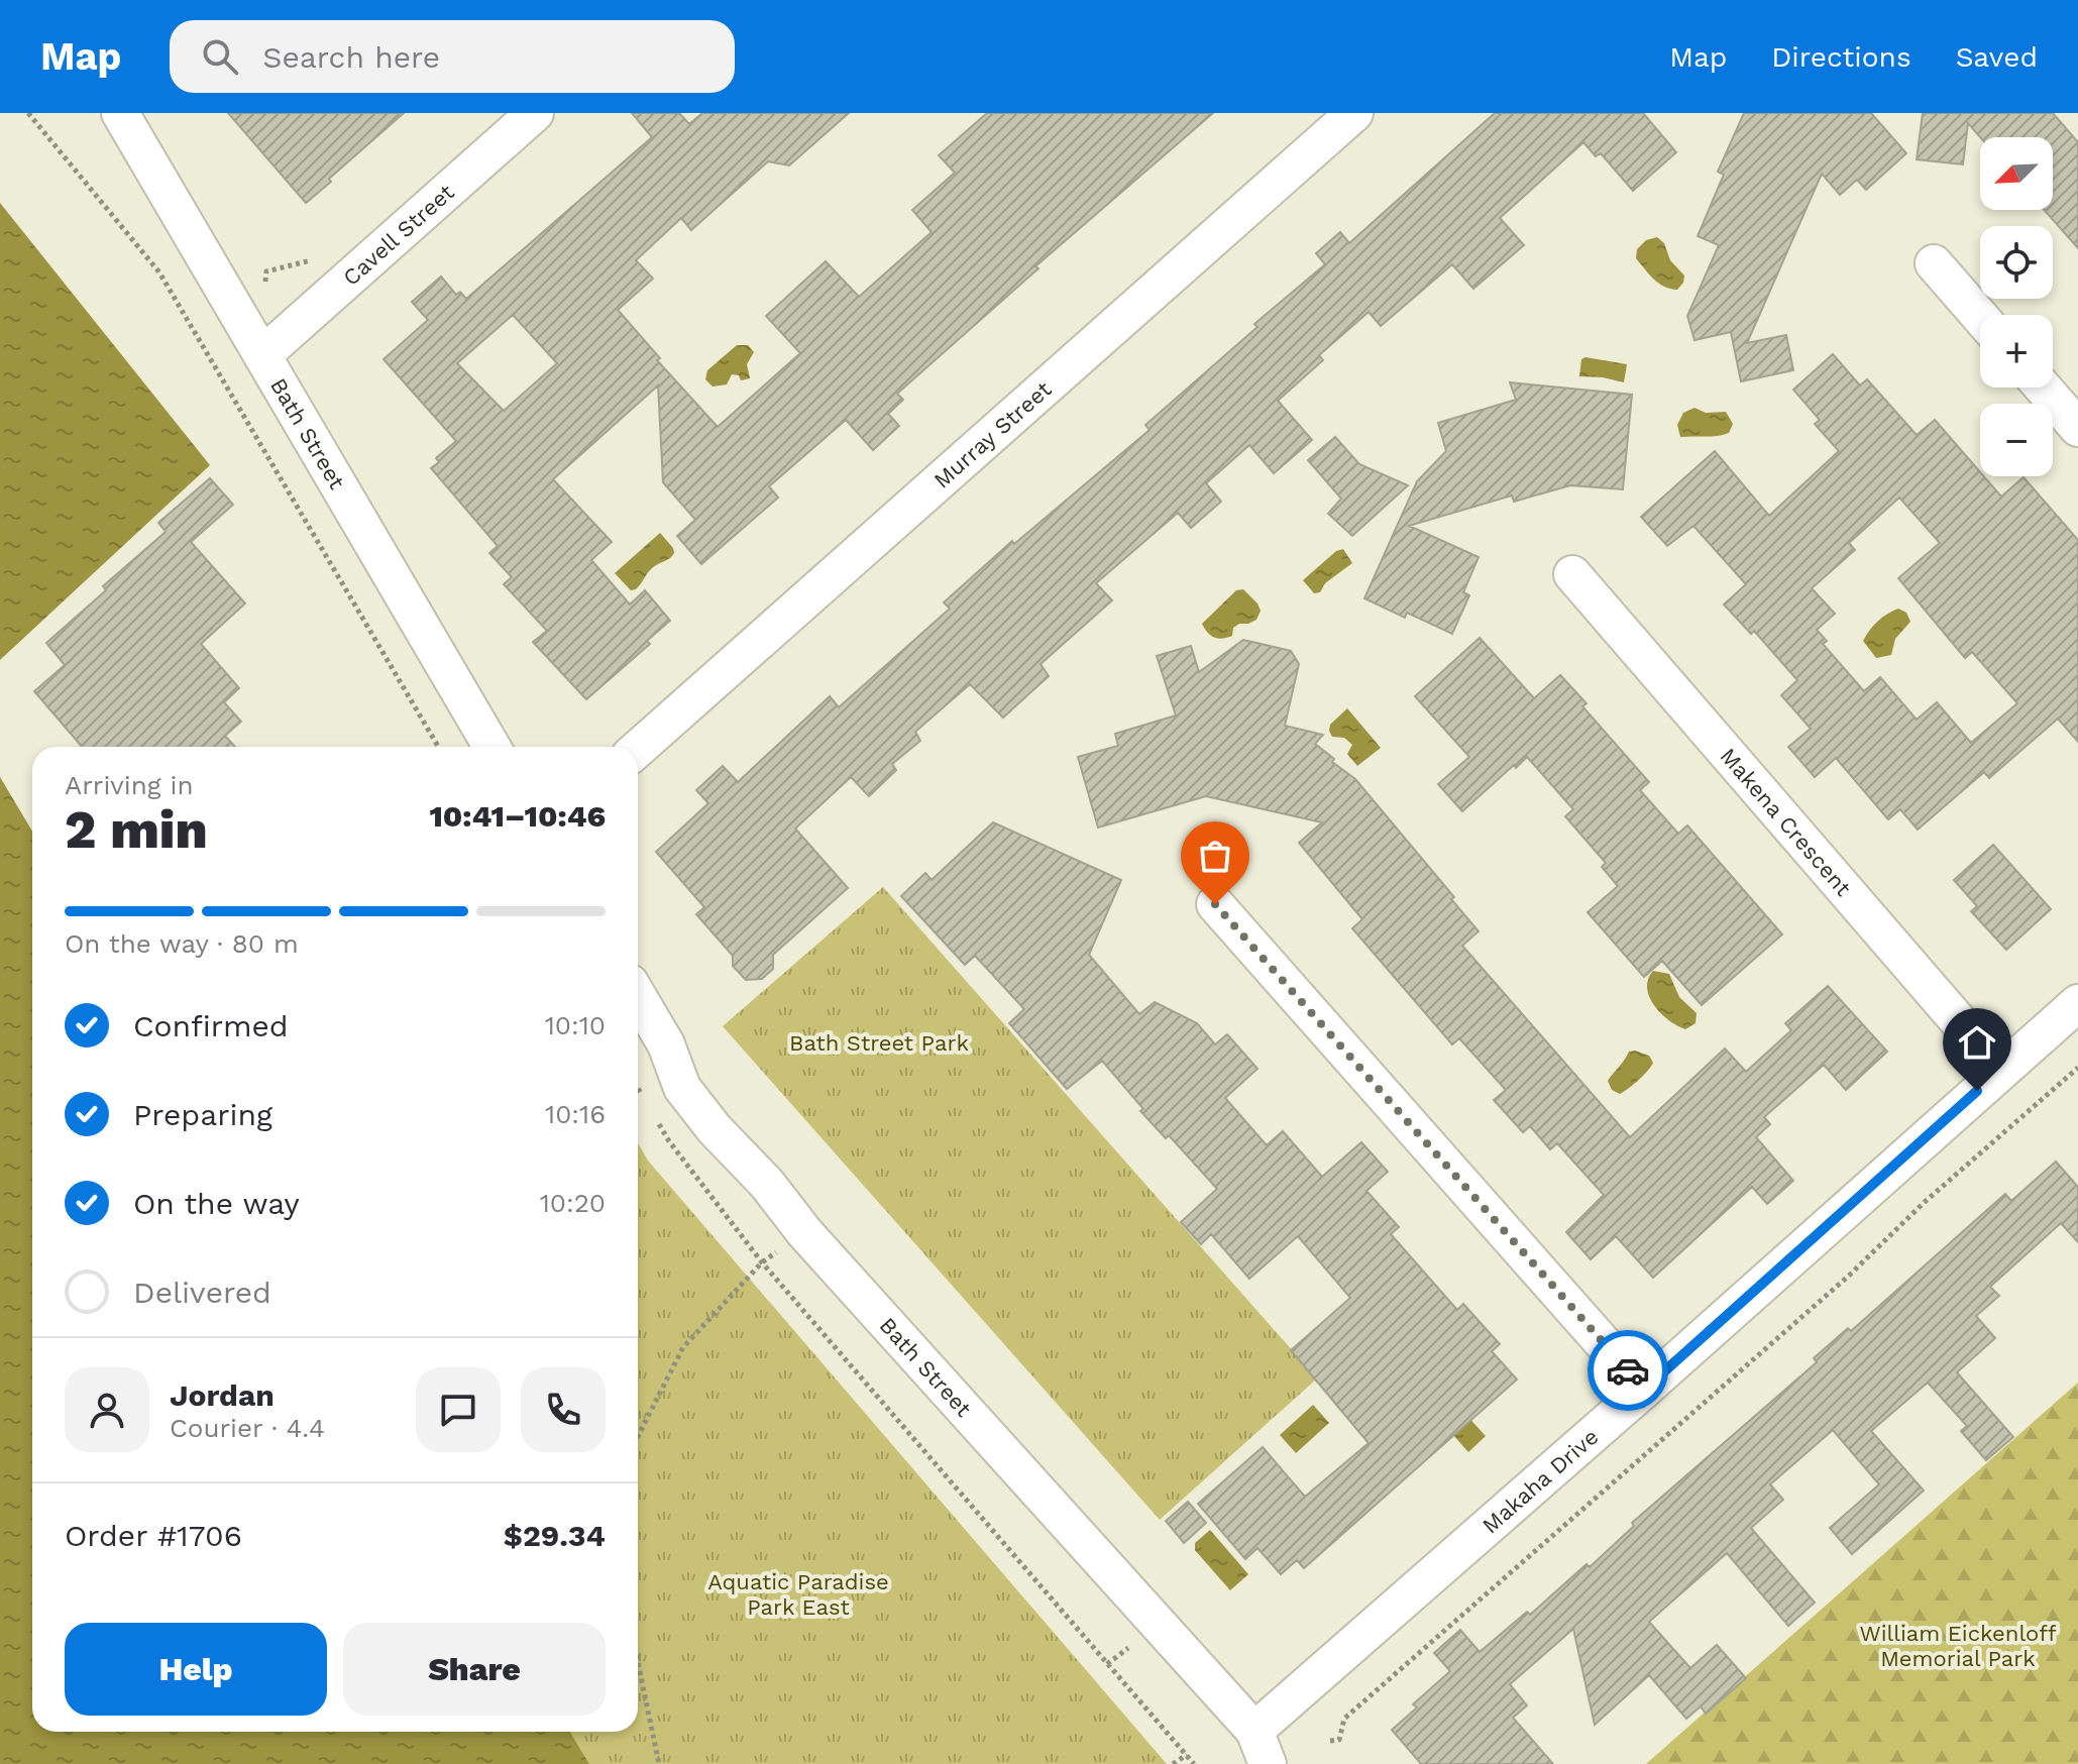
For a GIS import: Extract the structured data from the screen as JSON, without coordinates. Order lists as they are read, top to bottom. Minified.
{"streets":{"street":["Cavell Street","Bath Street","Murray Street","Makena Crescent","Makaha Drive"]},"crossings":[["Cavell Street","Bath Street"],["Bath Street","Makaha Drive"],["Makena Crescent","Makaha Drive"]],"parks":["Bath Street Park","Aquatic Paradise Park East","William Eickenloff Memorial Park"],"north":"bottom left","page":{"header":"Map","search":"Search here","nav":["Map","Directions","Saved"],"map_buttons":["+","−"],"heading":["2 min","Arriving in","10:41–10:46"],"panel":["Jordan","Courier · 4.4","Order #1706","$29.34"],"bar":"On the way · 80 m","list":[["Confirmed","10:10"],["Preparing","10:16"],["On the way","10:20"],"Delivered"],"buttons":["Help","Share"]}}
